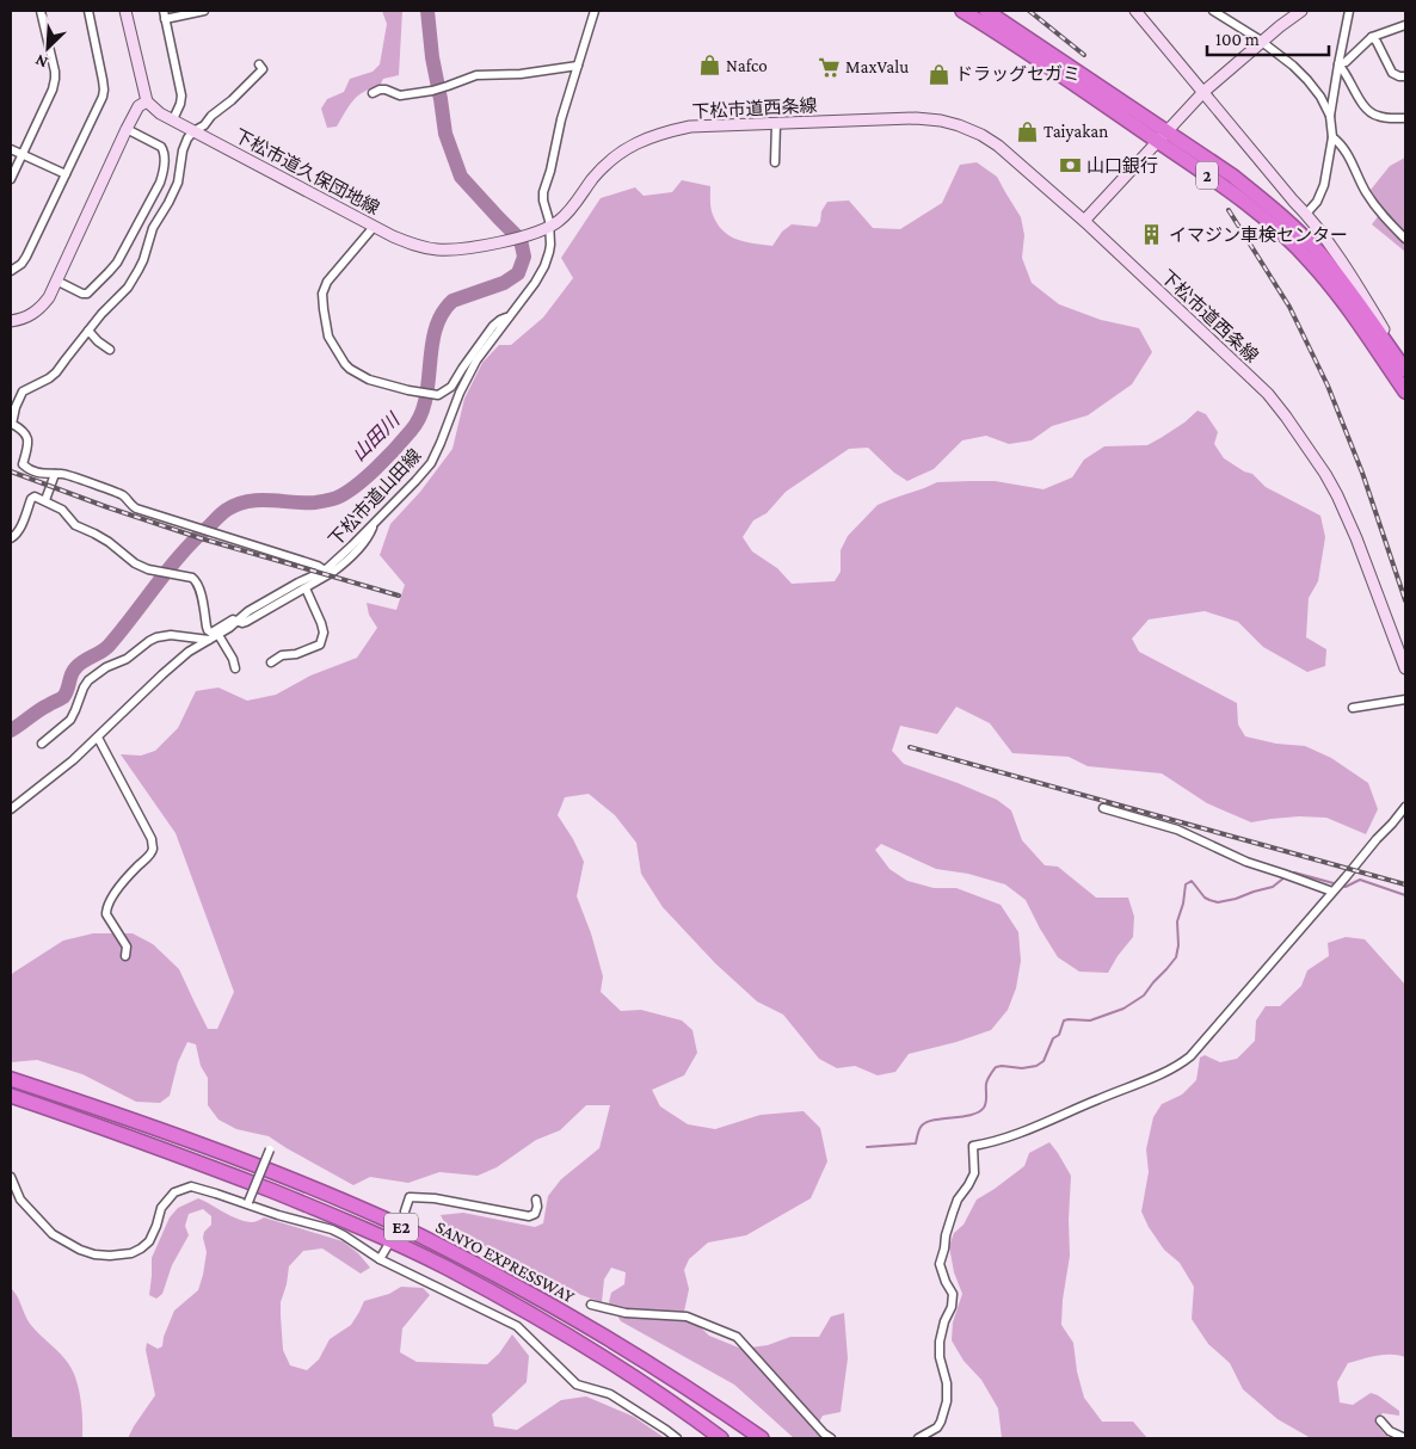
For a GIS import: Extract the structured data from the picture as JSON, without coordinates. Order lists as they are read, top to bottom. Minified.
{"streets":{"highway":["2","E2","SANYO EXPRESSWAY"],"street":["下松市道西条線","下松市道久保団地線","下松市道山田線"]},"crossings":[["下松市道西条線","下松市道久保団地線"],["下松市道西条線","下松市道山田線"],["下松市道久保団地線","下松市道山田線"]],"water":["山田川"],"places":{"shop":["Nafco","ドラッグセガミ","Taiyakan"],"supermarket":["MaxValu"],"bank":["山口銀行"],"building":["イマジン車検センター"]},"scale_bar":"100 m","north":"bottom left"}
